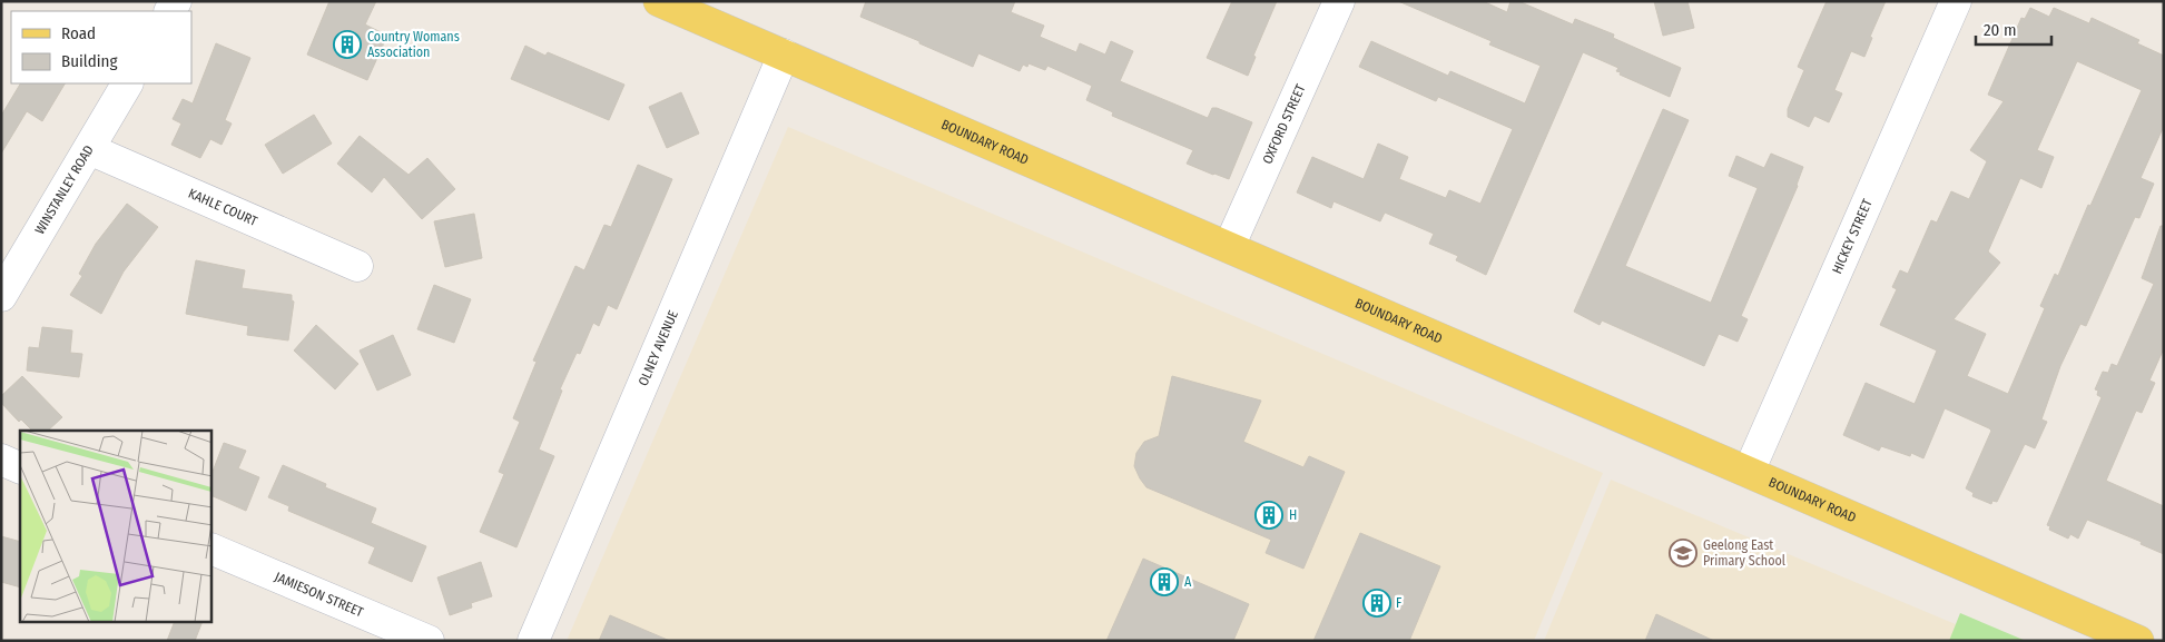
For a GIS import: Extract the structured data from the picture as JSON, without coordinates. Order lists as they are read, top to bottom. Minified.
{"streets":{"main road":["BOUNDARY ROAD"],"street":["OXFORD STREET","WINSTANLEY ROAD","KAHLE COURT","HICKEY STREET","OLNEY AVENUE","JAMIESON STREET"]},"crossings":[["OXFORD STREET","BOUNDARY ROAD"],["BOUNDARY ROAD","HICKEY STREET"],["BOUNDARY ROAD","OLNEY AVENUE"],["WINSTANLEY ROAD","KAHLE COURT"]],"places":{"building":["Country Womans Association","H","A","F"],"school or university":["Geelong East Primary School"]},"legend":["Road","Building"],"scale_bar":"20 m"}
